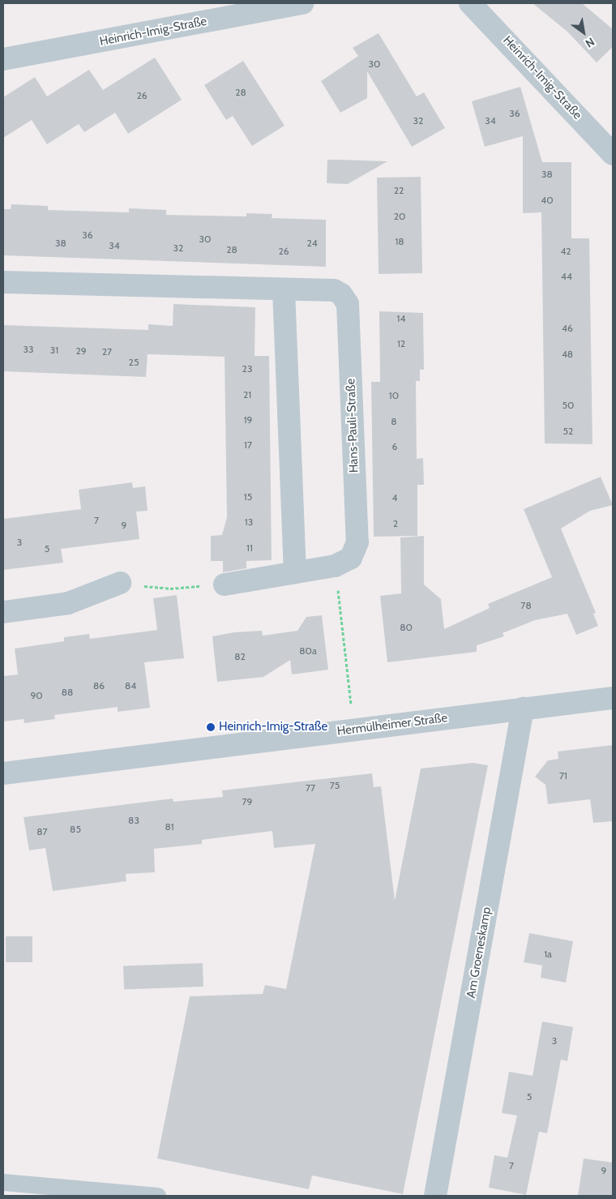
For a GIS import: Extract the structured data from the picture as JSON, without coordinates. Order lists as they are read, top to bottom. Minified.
{"streets":{"street":["Heinrich-Imig-Straße","Hans-Pauli-Straße","Hermülheimer Straße","Am Groeneskamp"]},"crossings":[["Hermülheimer Straße","Am Groeneskamp"]],"places":["Heinrich-Imig-Straße"],"house_numbers":["30","28","26","36","32","34","38","22","40","20","36","30","18","38","24","34","32","28","26","42","44","14","46","12","33","31","29","27","48","25","23","21","10","50","19","8","52","17","6","15","4","7","13","2","9","3","11","5","78","80","80a","82","86","84","88","90","71","75","77","79","83","81","85","87","1a","3","5","7","9"],"north":"bottom right"}
